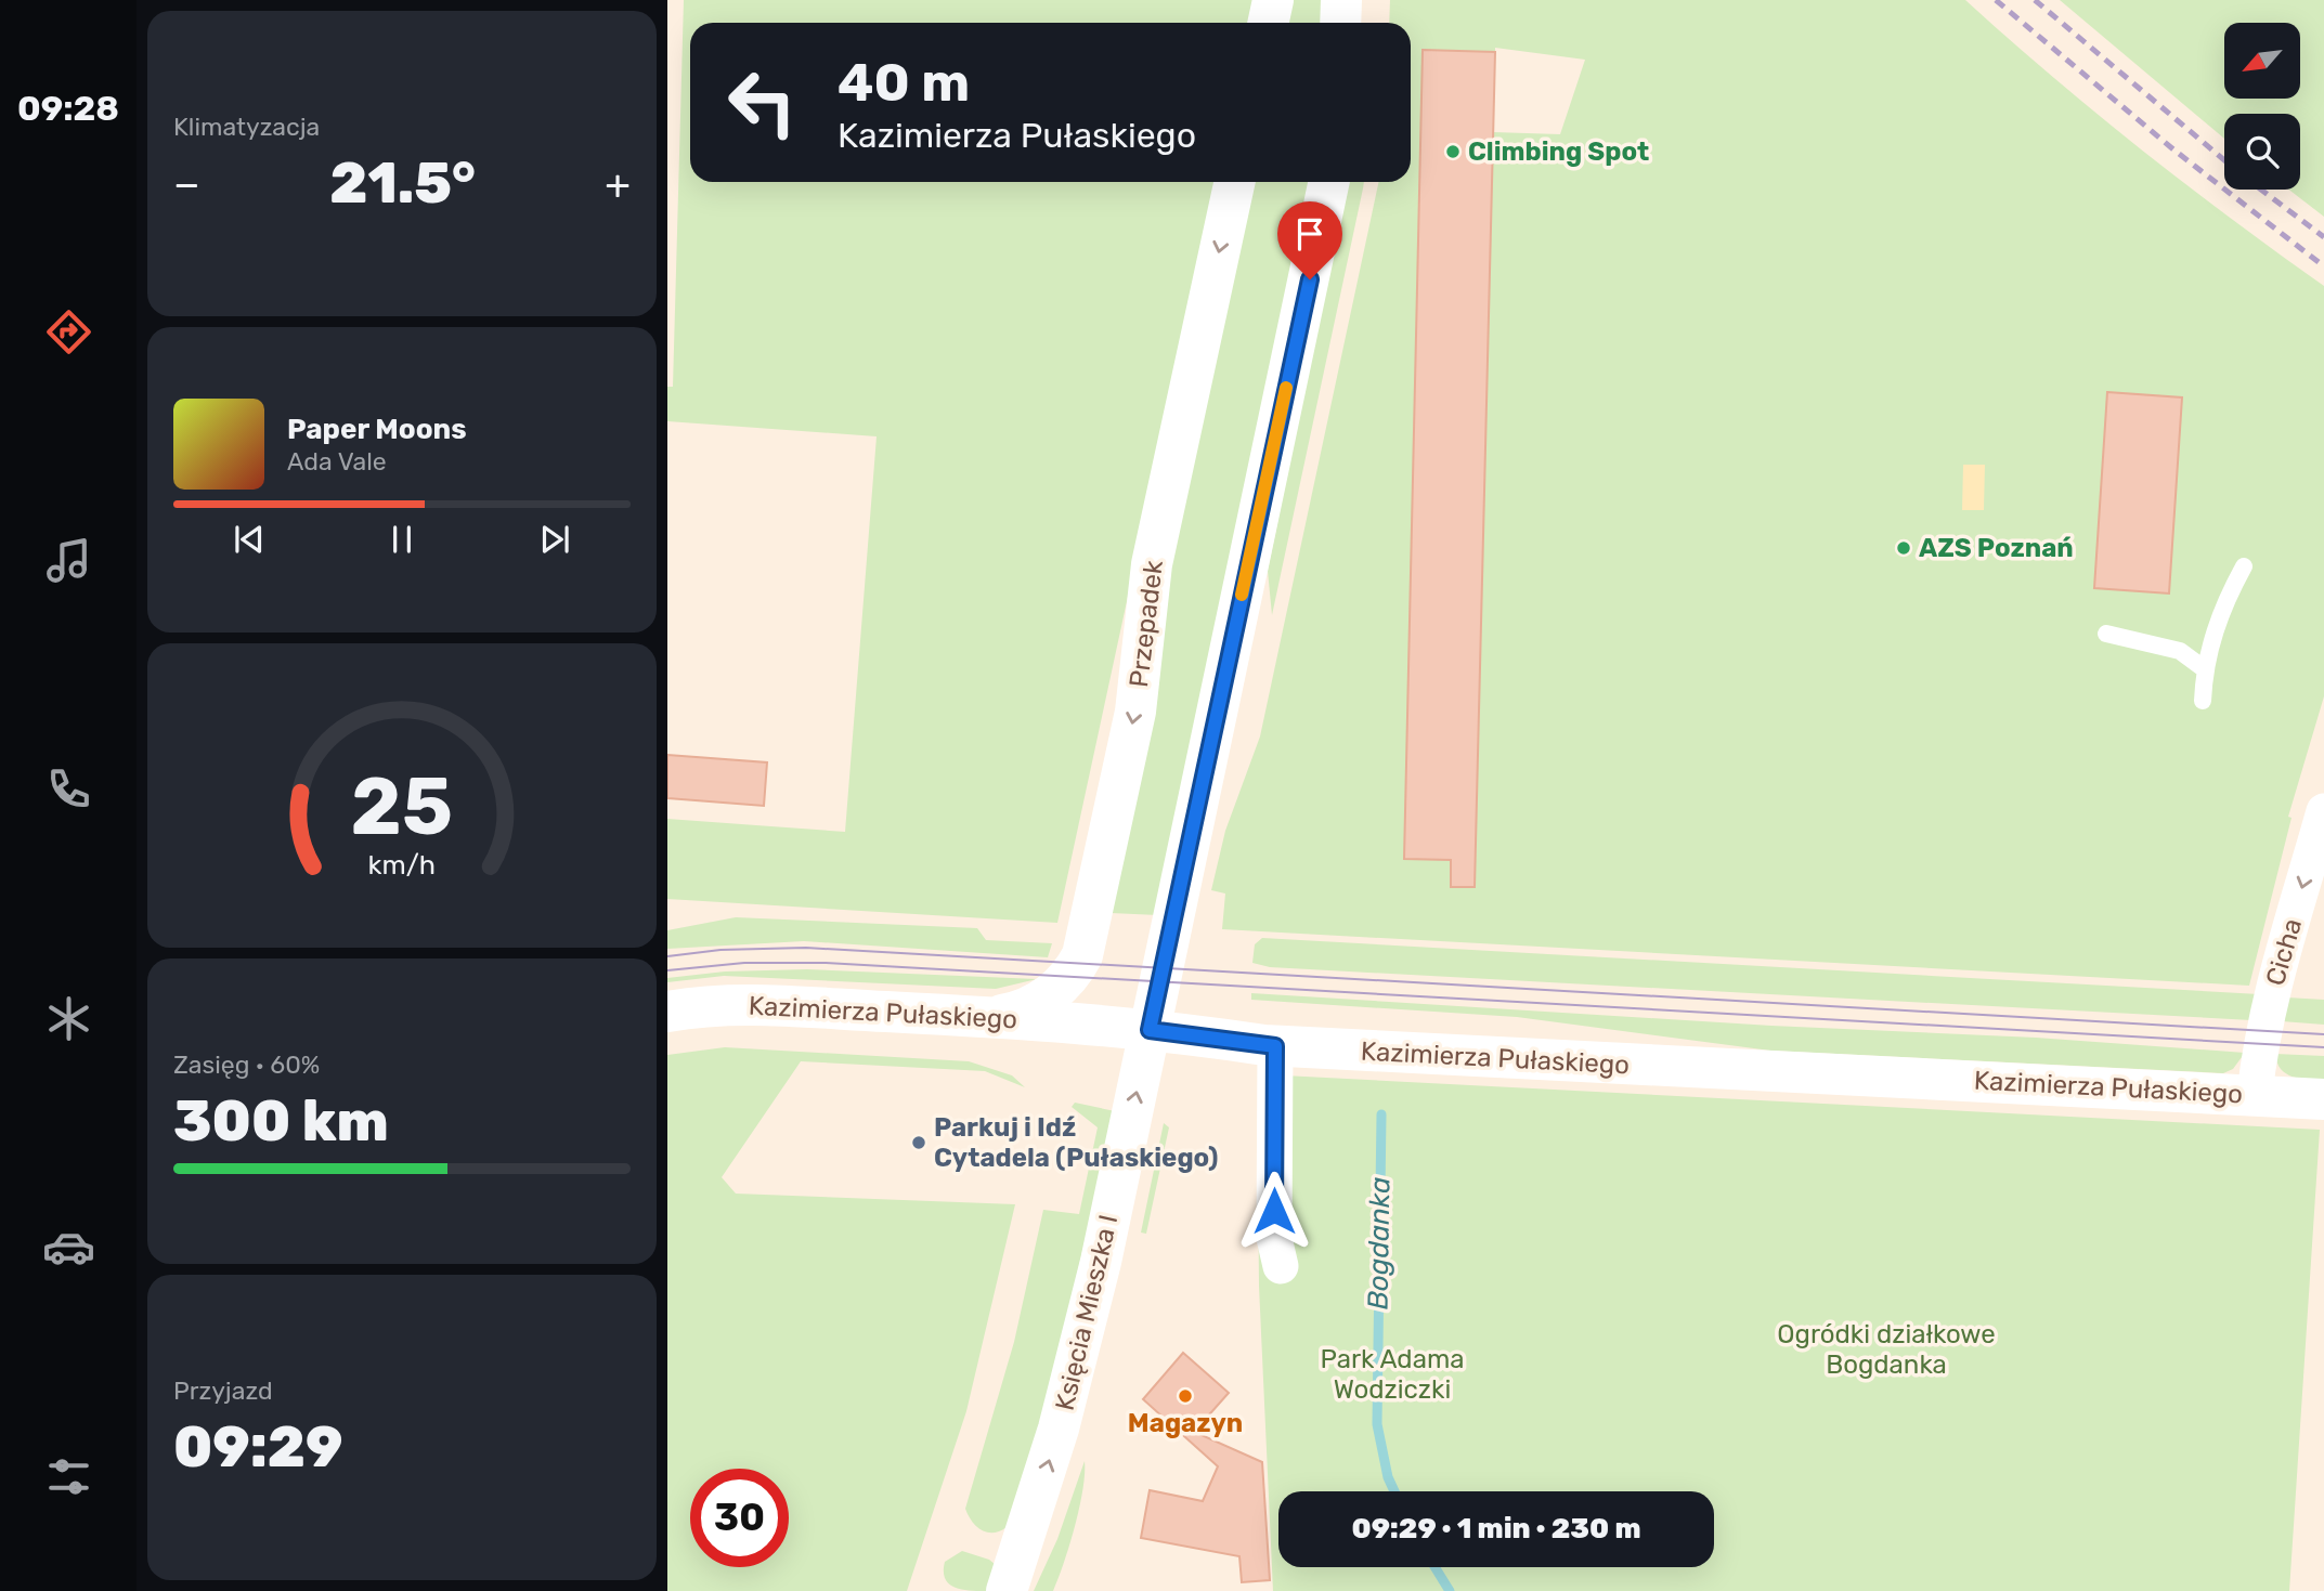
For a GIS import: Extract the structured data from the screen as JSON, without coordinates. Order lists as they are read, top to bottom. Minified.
{"streets":{"street":["Przepadek","Cicha","Kazimierza Pułaskiego","Księcia Mieszka I"]},"crossings":[["Przepadek","Kazimierza Pułaskiego"],["Cicha","Kazimierza Pułaskiego"],["Kazimierza Pułaskiego","Księcia Mieszka I"]],"one_way":["Cicha"],"water":["Bogdanka"],"parks":["Ogródki działkowe Bogdanka","Park Adama Wodziczki"],"places":["Climbing Spot","AZS Poznań","Parkuj i Idź Cytadela (Pułaskiego)","Magazyn"],"north":"bottom left","page":{"tabs":"09:28","tile":["Klimatyzacja",["Zasięg · 60%","300 km"],["Przyjazd","09:29"]],"turn":["40 m","Kazimierza Pułaskiego"],"heat":["−","21.5°","+"],"song":["Paper Moons","Ada Vale"],"limit":"30","trip":"09:29 · 1 min · 230 m","gauge":["25","km/h"]}}
